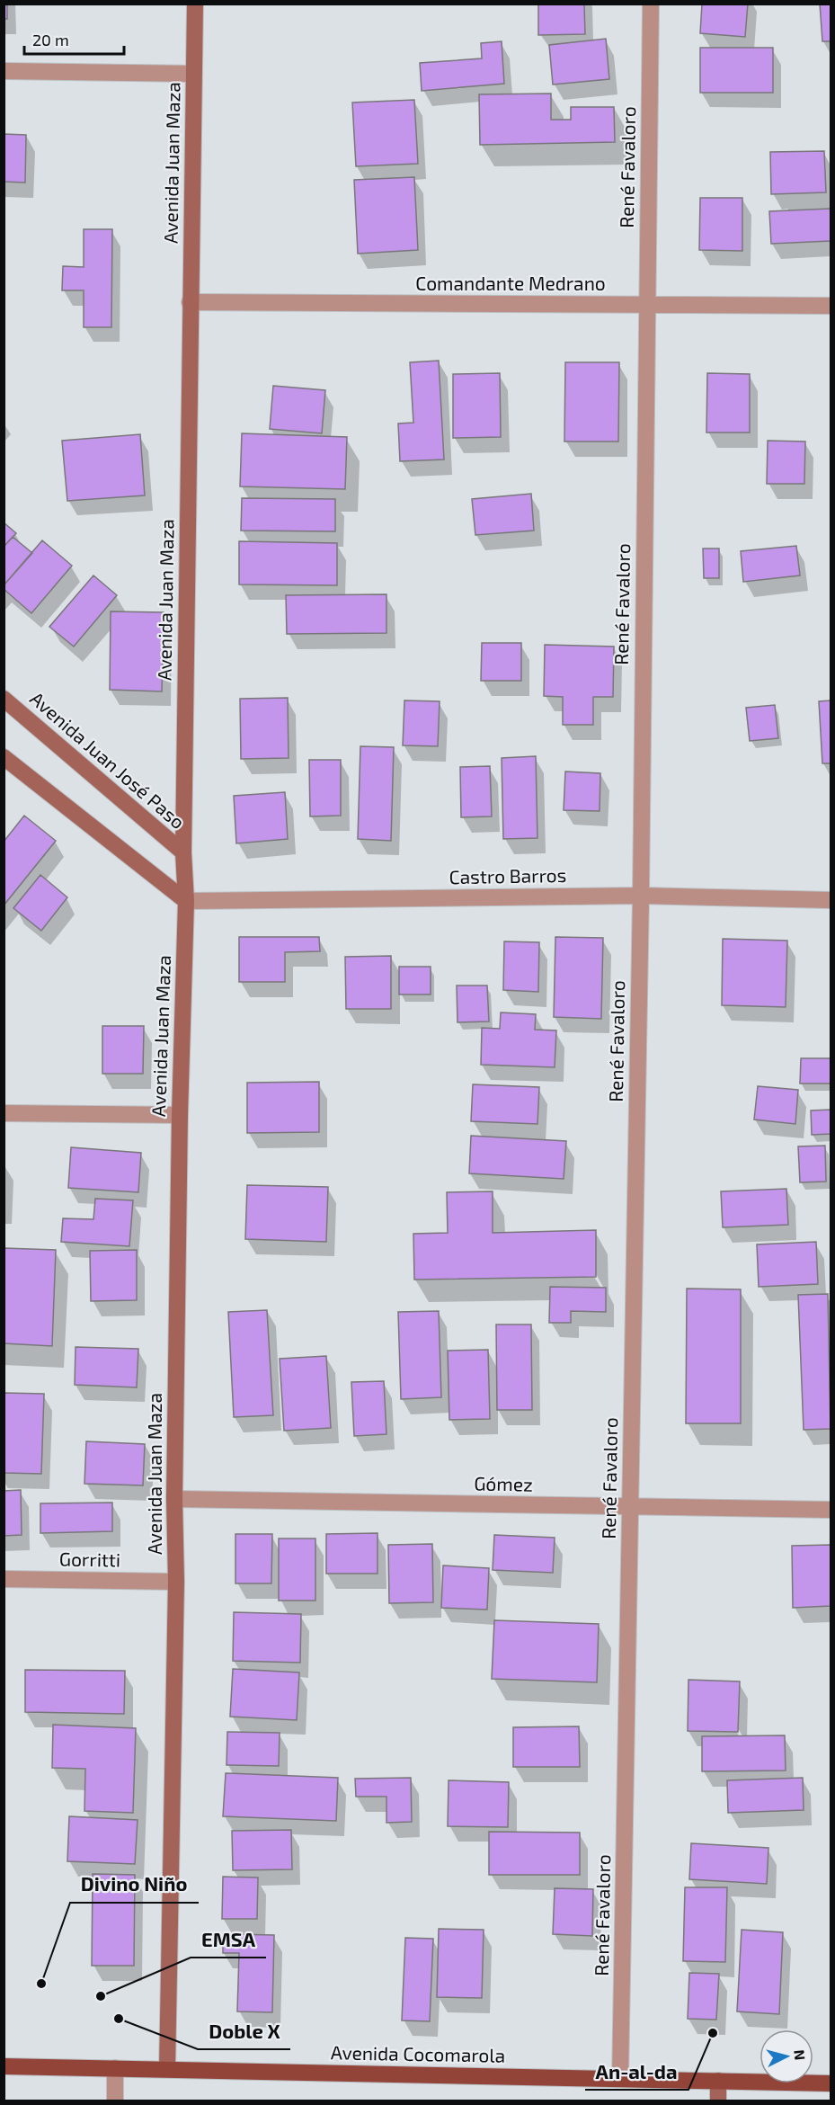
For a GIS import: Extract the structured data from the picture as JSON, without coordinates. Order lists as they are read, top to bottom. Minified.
{"streets":{"main road":["Avenida Juan Maza","Avenida Juan José Paso","Avenida Cocomarola"],"street":["René Favaloro","Comandante Medrano","Castro Barros","Gómez","Gorritti"]},"crossings":[["Avenida Juan Maza","Comandante Medrano"],["Avenida Juan Maza","Avenida Juan José Paso"],["Avenida Juan Maza","Castro Barros"],["Avenida Juan Maza","Gómez"],["Avenida Juan Maza","Gorritti"],["Avenida Juan Maza","Avenida Cocomarola"],["René Favaloro","Comandante Medrano"],["René Favaloro","Castro Barros"],["René Favaloro","Gómez"],["René Favaloro","Avenida Cocomarola"]],"places":["Divino Niño","EMSA","Doble X","An-al-da"],"scale_bar":"20 m","north":"right"}
